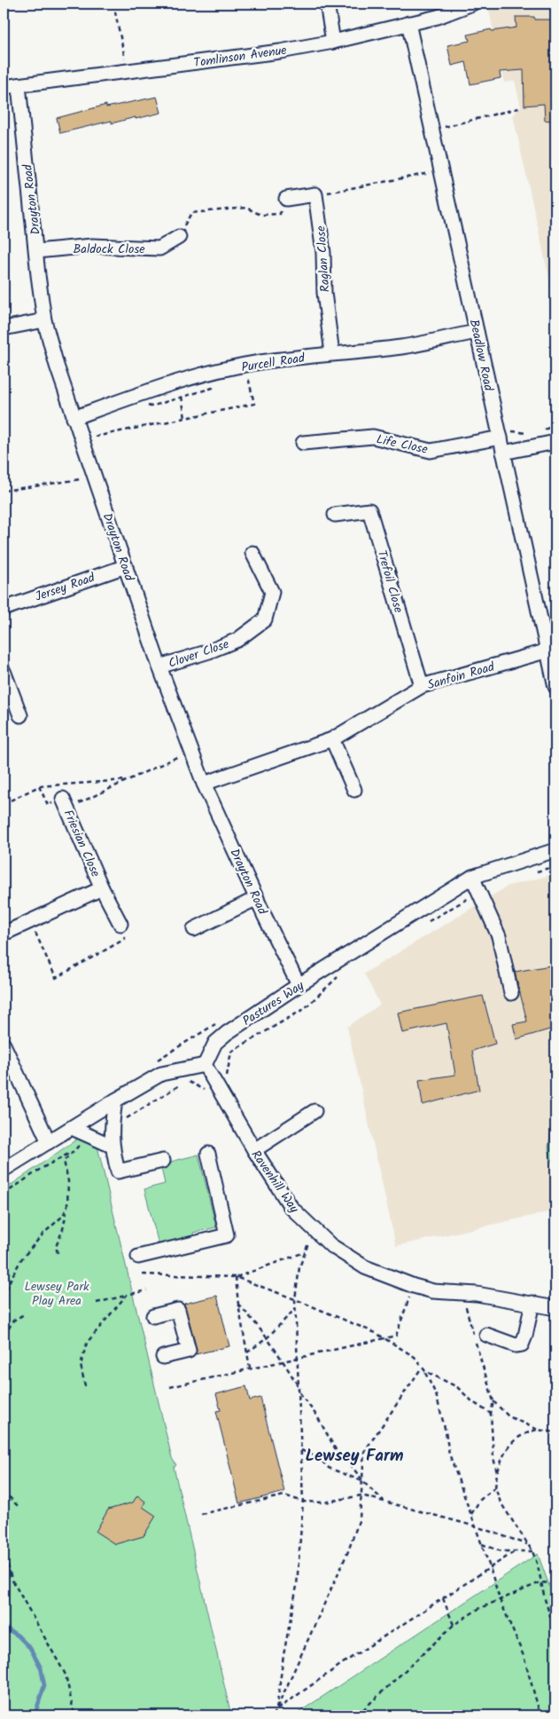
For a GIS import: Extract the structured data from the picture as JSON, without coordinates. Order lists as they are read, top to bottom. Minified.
{"streets":{"street":["Tomlinson Avenue","Drayton Road","Baldock Close","Raglan Close","Beadlow Road","Purcell Road","Life Close","Trefoil Close","Jersey Road","Clover Close","Sanfoin Road","Friesian Close","Pastures Way","Ravenhill Way"]},"crossings":[["Tomlinson Avenue","Drayton Road"],["Tomlinson Avenue","Beadlow Road"],["Drayton Road","Baldock Close"],["Drayton Road","Purcell Road"],["Drayton Road","Jersey Road"],["Drayton Road","Clover Close"],["Drayton Road","Sanfoin Road"],["Drayton Road","Pastures Way"],["Raglan Close","Purcell Road"],["Beadlow Road","Purcell Road"],["Beadlow Road","Life Close"],["Beadlow Road","Sanfoin Road"],["Trefoil Close","Sanfoin Road"],["Pastures Way","Ravenhill Way"]],"districts":["Lewsey Farm"],"parks":["Lewsey Park Play Area"]}
